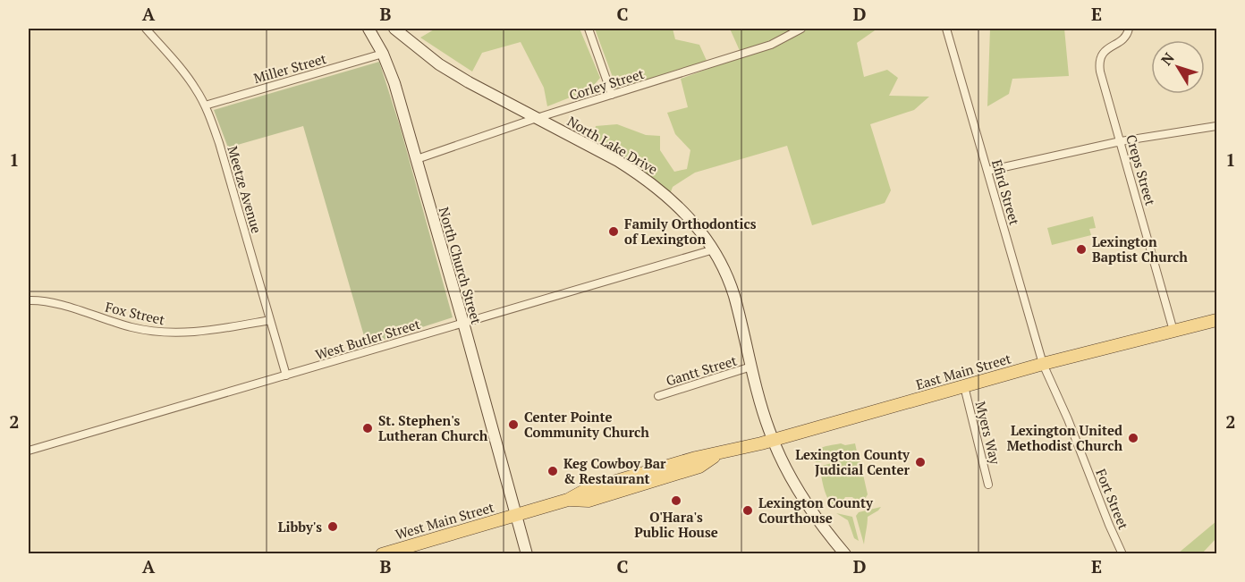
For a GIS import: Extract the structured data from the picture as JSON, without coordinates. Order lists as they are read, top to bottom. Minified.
{"streets":{"main road":["North Lake Drive","North Church Street","East Main Street","West Main Street"],"street":["Miller Street","Corley Street","Creps Street","Meetze Avenue","Efird Street","Fox Street","West Butler Street","Gantt Street","Myers Way","Fort Street"]},"crossings":[["Miller Street","Meetze Avenue"],["Miller Street","North Church Street"],["Corley Street","North Lake Drive"],["Corley Street","North Church Street"],["North Lake Drive","West Butler Street"],["North Lake Drive","Gantt Street"],["North Lake Drive","East Main Street"],["Creps Street","East Main Street"],["Meetze Avenue","Fox Street"],["Meetze Avenue","West Butler Street"],["Efird Street","East Main Street"],["Efird Street","Fort Street"],["North Church Street","West Butler Street"],["North Church Street","East Main Street"],["North Church Street","West Main Street"],["East Main Street","Myers Way"],["East Main Street","Fort Street"],["East Main Street","West Main Street"]],"places":["Family Orthodontics of Lexington","Lexington Baptist Church","Center Pointe Community Church","St. Stephen's Lutheran Church","Lexington United Methodist Church","Lexington County Judicial Center","Keg Cowboy Bar & Restaurant","O'Hara's Public House","Lexington County Courthouse","Libby's"],"north":"top left","grid":{"columns":["A","B","C","D","E"],"rows":["1","2"]}}
